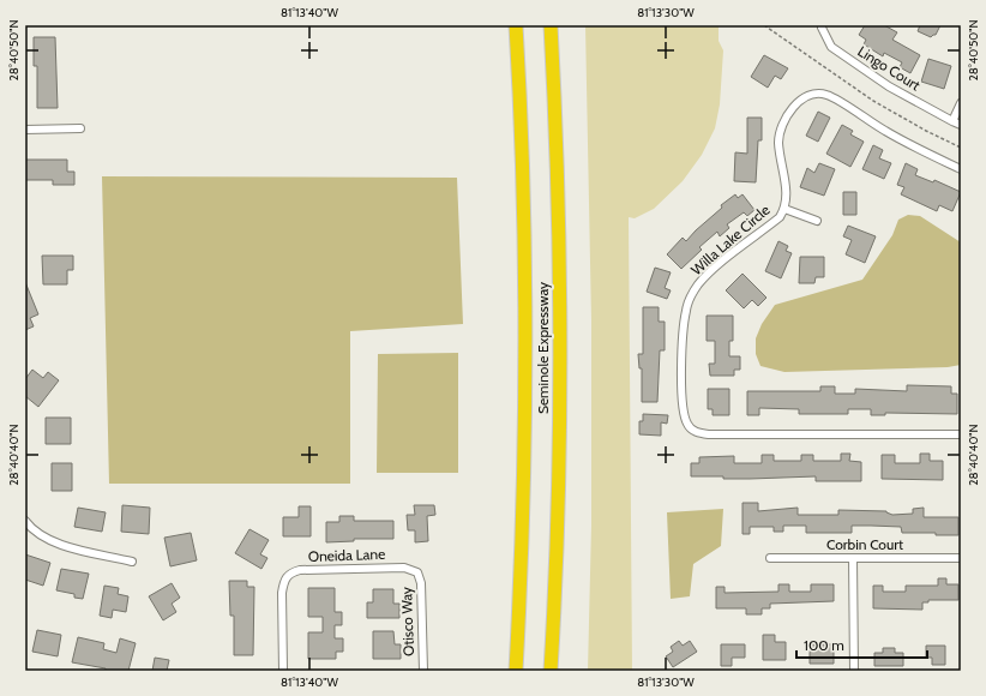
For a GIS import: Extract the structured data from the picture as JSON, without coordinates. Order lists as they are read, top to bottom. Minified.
{"streets":{"highway":["Seminole Expressway"],"street":["Lingo Court","Willa Lake Circle","Corbin Court","Oneida Lane","Otisco Way"]},"crossings":[["Oneida Lane","Otisco Way"]],"scale_bar":"100 m","coordinates":["81°13'40\"W","81°13'30\"W","28°40'50\"N","28°40'40\"N"]}
